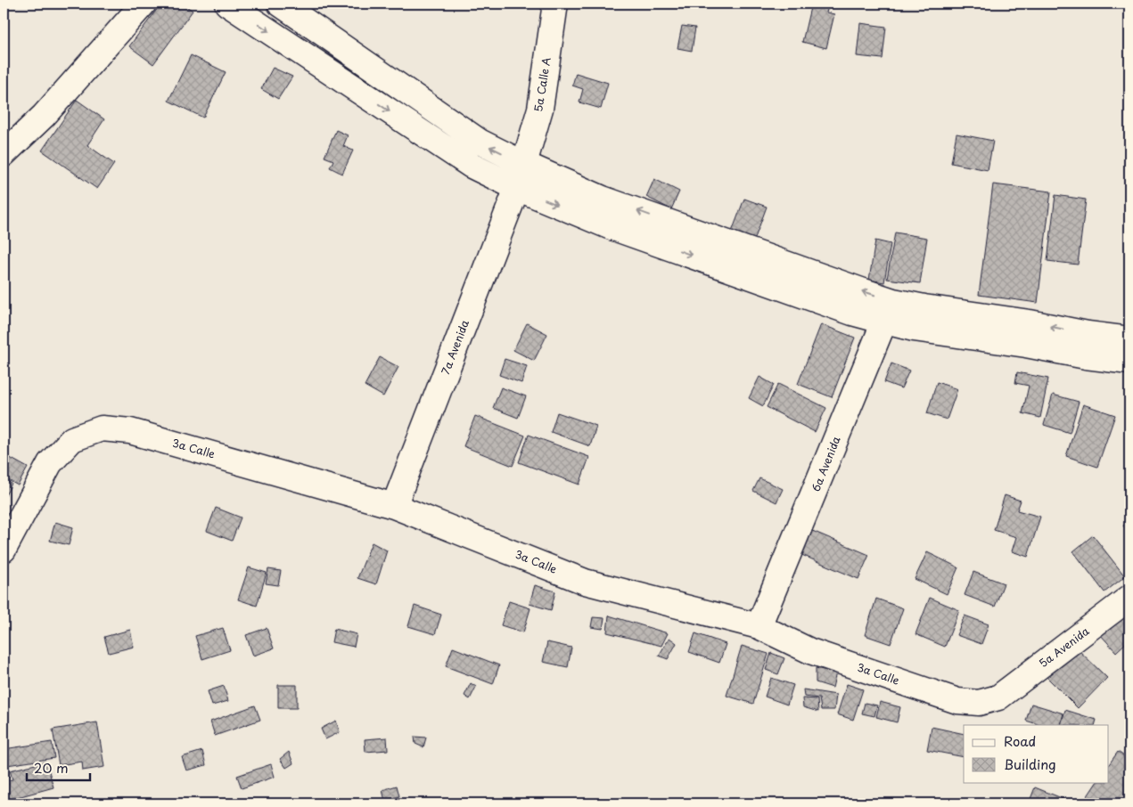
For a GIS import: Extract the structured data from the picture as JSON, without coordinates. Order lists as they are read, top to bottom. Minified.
{"streets":{"street":["5a Calle A","7a Avenida","3a Calle","6a Avenida","5a Avenida"]},"crossings":[["5a Calle A","7a Avenida"],["7a Avenida","3a Calle"],["3a Calle","6a Avenida"],["3a Calle","5a Avenida"]],"legend":["Road","Building"],"scale_bar":"20 m"}
